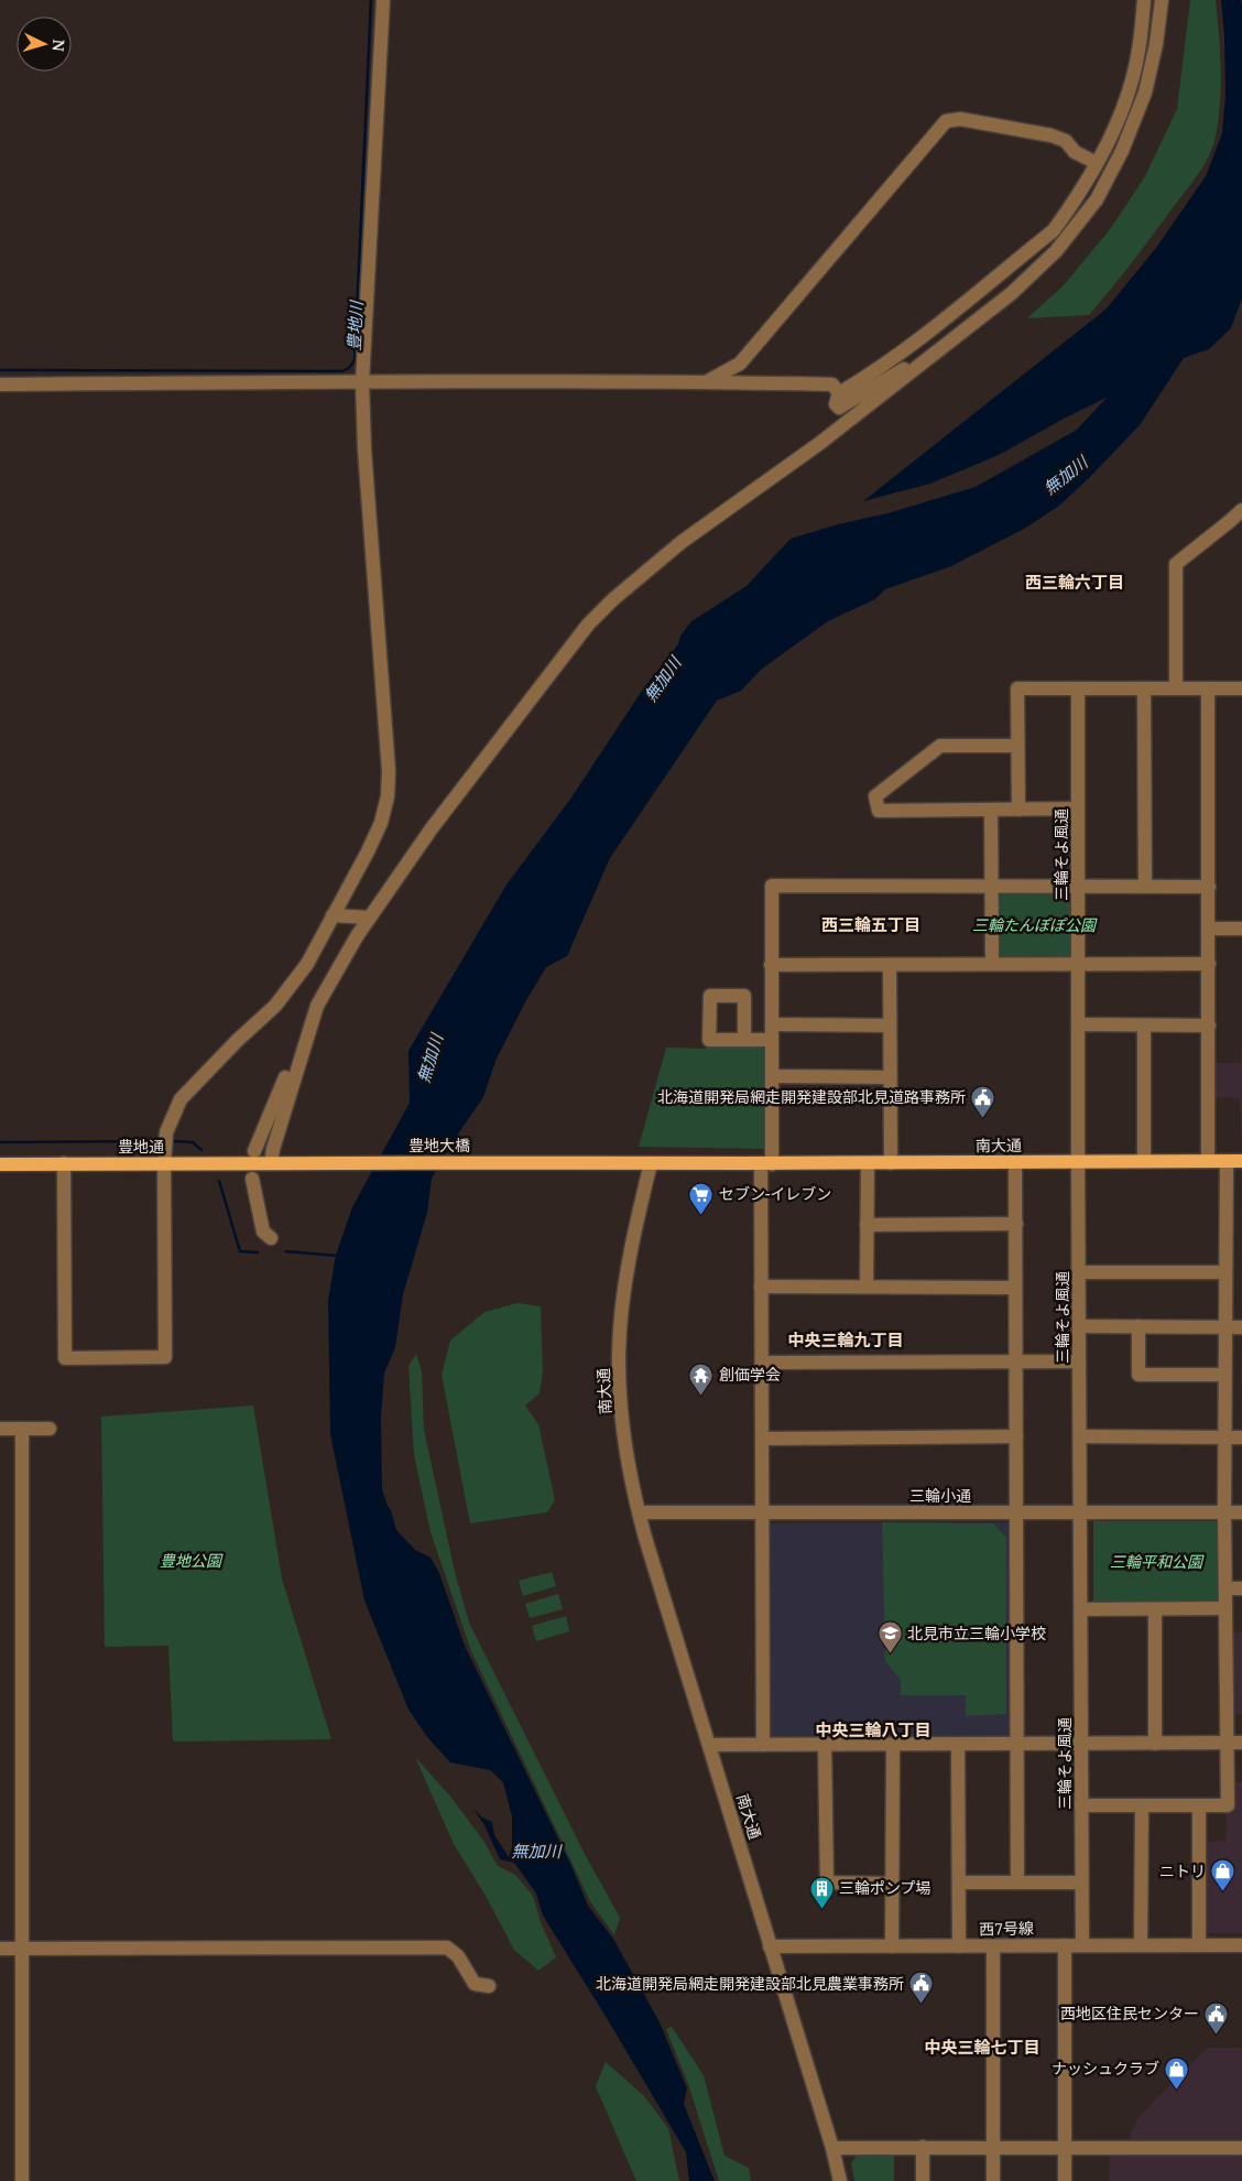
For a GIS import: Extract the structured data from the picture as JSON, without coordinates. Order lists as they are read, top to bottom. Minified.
{"streets":{"main road":["豊地大橋","南大通","豊地通"],"street":["三輪そよ風通","三輪小通","西7号線"]},"crossings":[["三輪そよ風通","南大通"],["三輪そよ風通","三輪小通"],["三輪そよ風通","西7号線"],["豊地大橋","南大通"],["豊地大橋","豊地通"],["南大通","三輪小通"],["南大通","西7号線"]],"districts":["西三輪六丁目","西三輪五丁目","中央三輪九丁目","中央三輪八丁目","中央三輪七丁目"],"water":["豊地川","無加川"],"parks":["三輪たんぽぽ公園","豊地公園","三輪平和公園"],"places":{"public building":["北海道開発局網走開発建設部北見道路事務所","北海道開発局網走開発建設部北見農業事務所","西地区住民センター"],"supermarket":["セブン-イレブン"],"temple":["創価学会"],"school or university":["北見市立三輪小学校"],"shop":["ニトリ","ナッシュクラブ"],"building":["三輪ポンプ場"]},"north":"right"}
